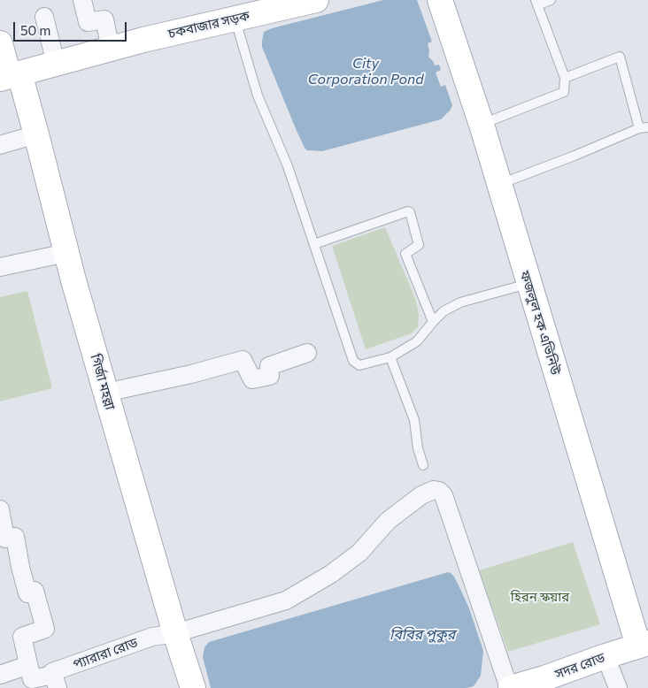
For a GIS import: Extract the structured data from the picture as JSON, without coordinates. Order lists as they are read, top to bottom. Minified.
{"streets":{"main road":["চকবাজার সড়ক","ফজলুল হক এভিনিউ","গির্জা মহল্লা","সদর রোড"],"street":["প্যারারা রোড"]},"crossings":[["চকবাজার সড়ক","গির্জা মহল্লা"],["ফজলুল হক এভিনিউ","সদর রোড"],["গির্জা মহল্লা","প্যারারা রোড"],["প্যারারা রোড","সদর রোড"]],"water":["City Corporation Pond","বিবির পুকুর"],"parks":["হিরন স্কয়ার"],"scale_bar":"50 m"}
